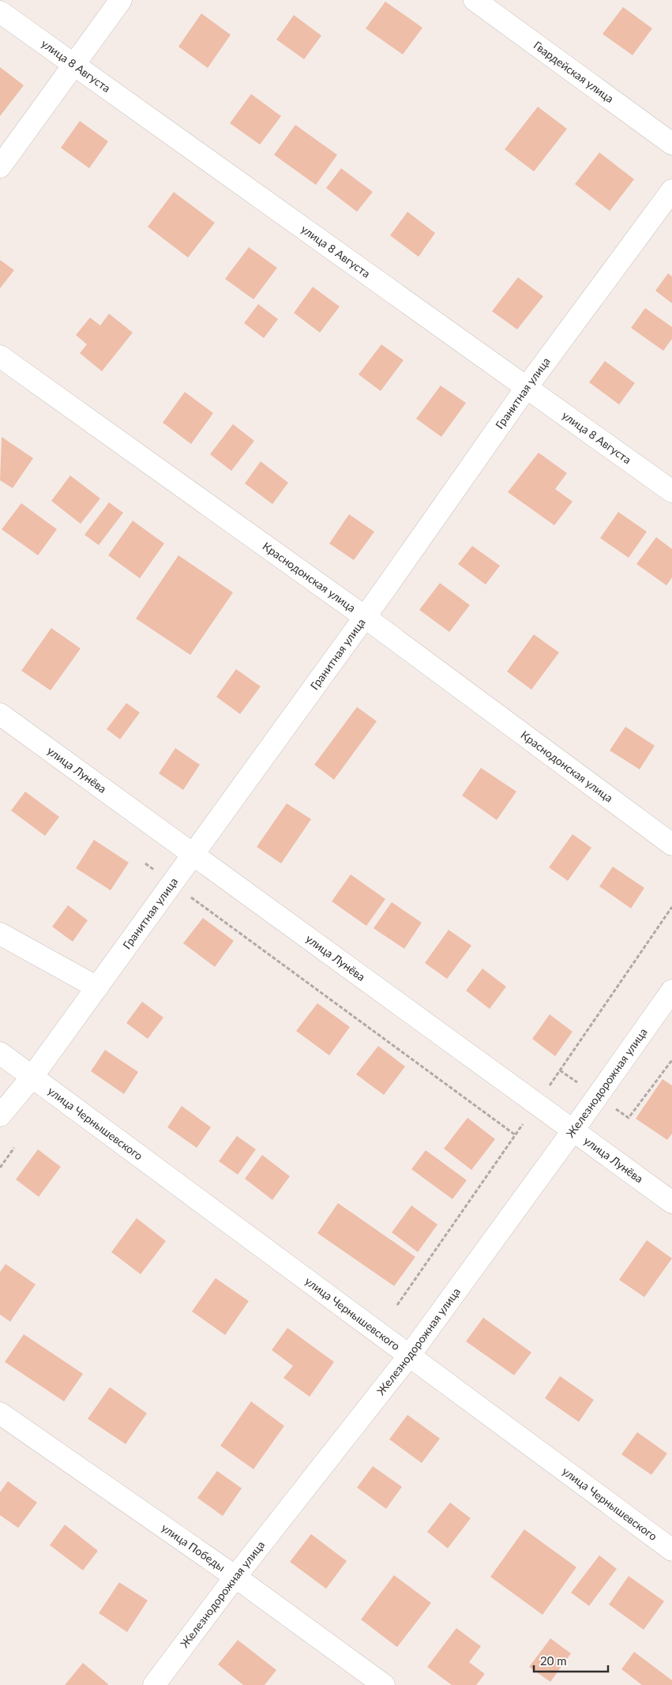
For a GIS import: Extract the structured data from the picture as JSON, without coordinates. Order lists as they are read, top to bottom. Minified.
{"streets":{"street":["улица 8 Августа","Гвардейская улица","Гранитная улица","Краснодонская улица","улица Лунёва","Железнодорожная улица","улица Чернышевского","улица Победы"]},"crossings":[["улица 8 Августа","Гранитная улица"],["Гранитная улица","Краснодонская улица"],["Гранитная улица","улица Лунёва"],["Гранитная улица","улица Чернышевского"],["улица Лунёва","Железнодорожная улица"],["Железнодорожная улица","улица Чернышевского"],["Железнодорожная улица","улица Победы"]],"scale_bar":"20 m"}
